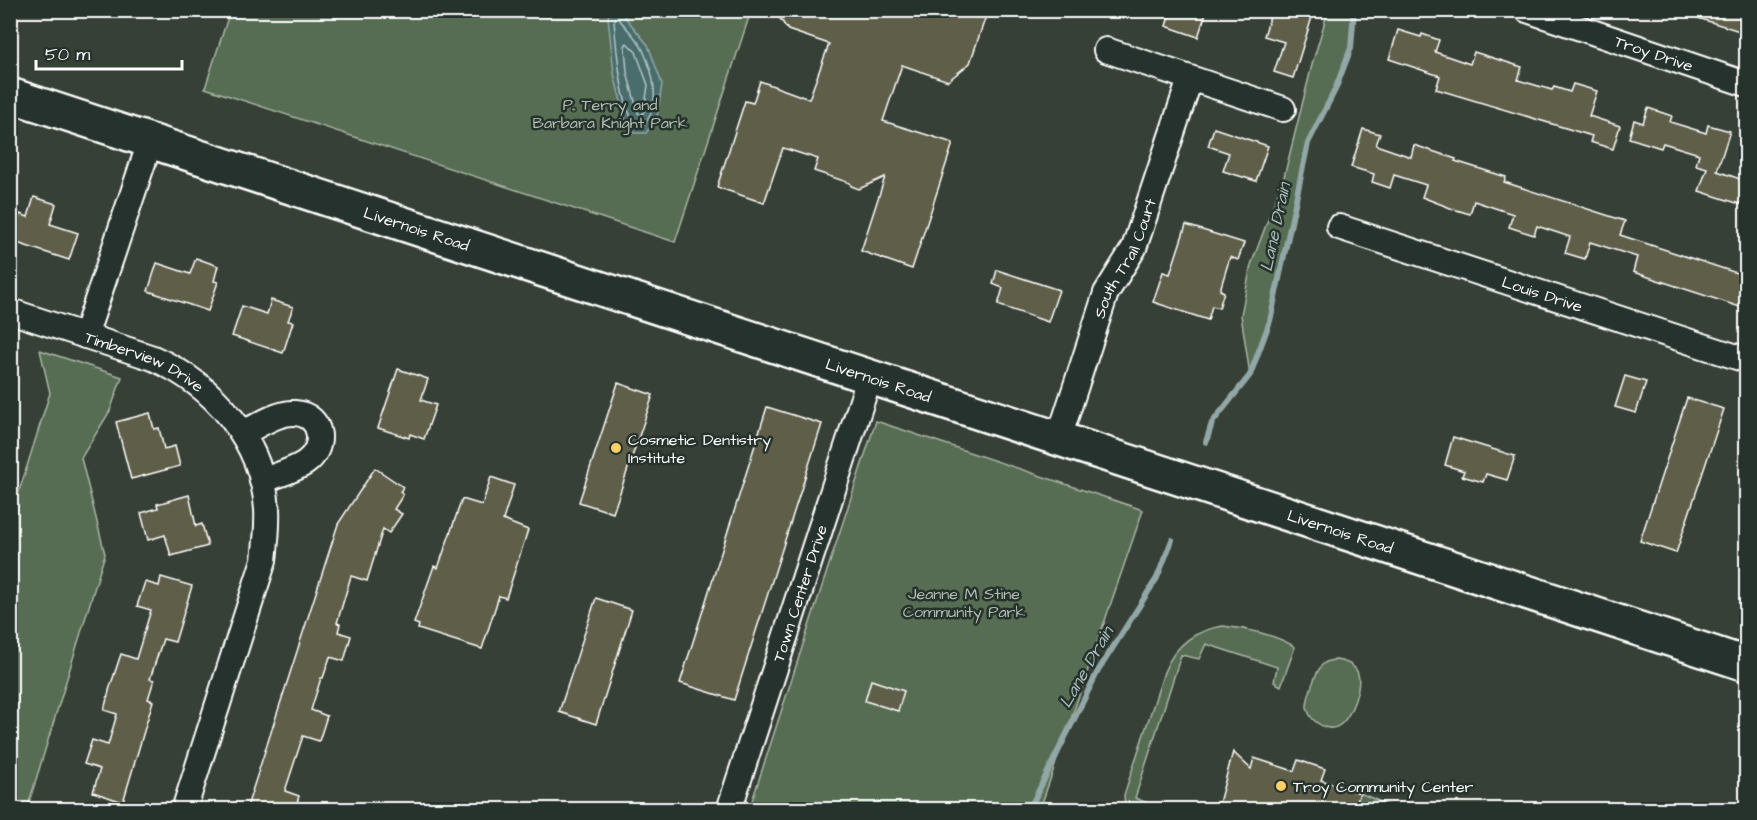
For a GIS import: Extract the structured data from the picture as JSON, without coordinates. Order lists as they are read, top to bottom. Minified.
{"streets":{"main road":["Livernois Road"],"street":["Troy Drive","South Trail Court","Louis Drive","Timberview Drive","Town Center Drive"]},"crossings":[["Livernois Road","South Trail Court"],["Livernois Road","Timberview Drive"],["Livernois Road","Town Center Drive"]],"water":["Lane Drain"],"parks":["P. Terry and Barbara Knight Park","Jeanne M Stine Community Park"],"places":["Cosmetic Dentistry Institute","Troy Community Center"],"scale_bar":"50 m"}
